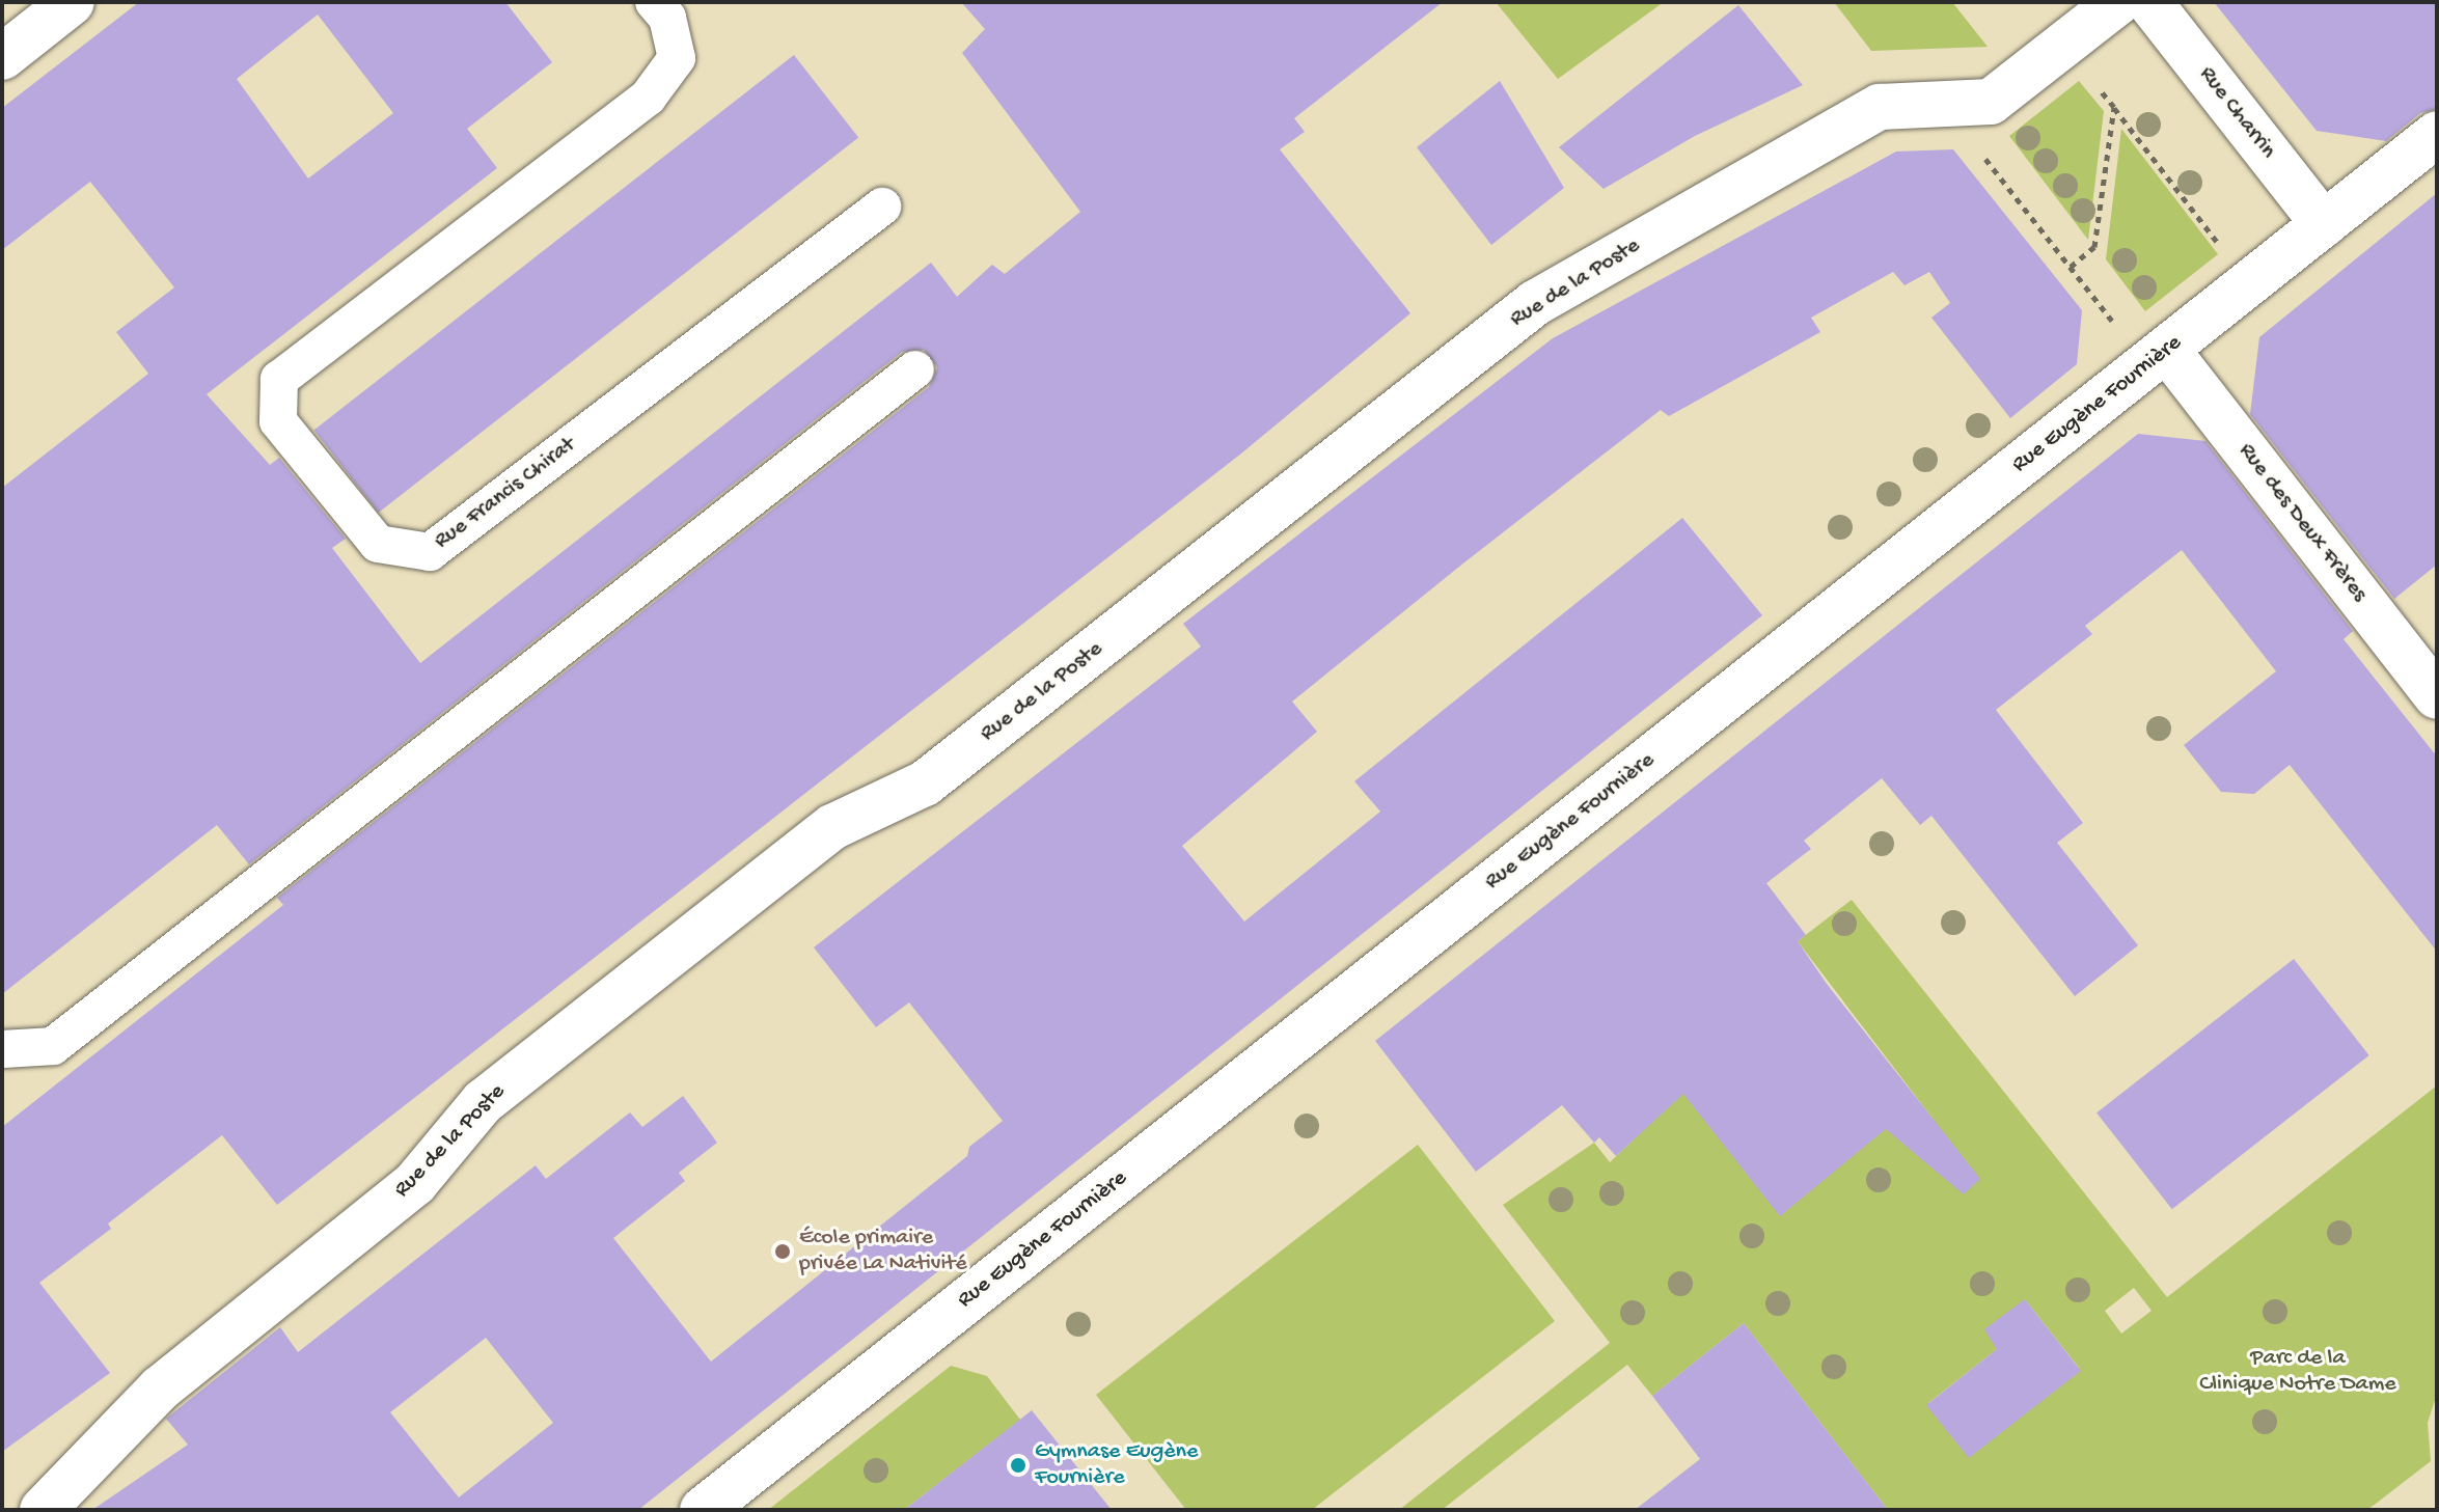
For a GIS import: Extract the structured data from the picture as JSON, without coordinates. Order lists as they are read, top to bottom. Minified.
{"streets":{"street":["Rue Charrin","Rue de la Poste","Rue Eugène Fournière","Rue des Deux Frères"],"lane":["Rue Francis Chirat"]},"crossings":[["Rue Charrin","Rue Eugène Fournière"],["Rue Eugène Fournière","Rue des Deux Frères"]],"parks":["Parc de la Clinique Notre Dame"],"places":["École primaire privée La Nativité","Gymnase Eugène Fournière"]}
